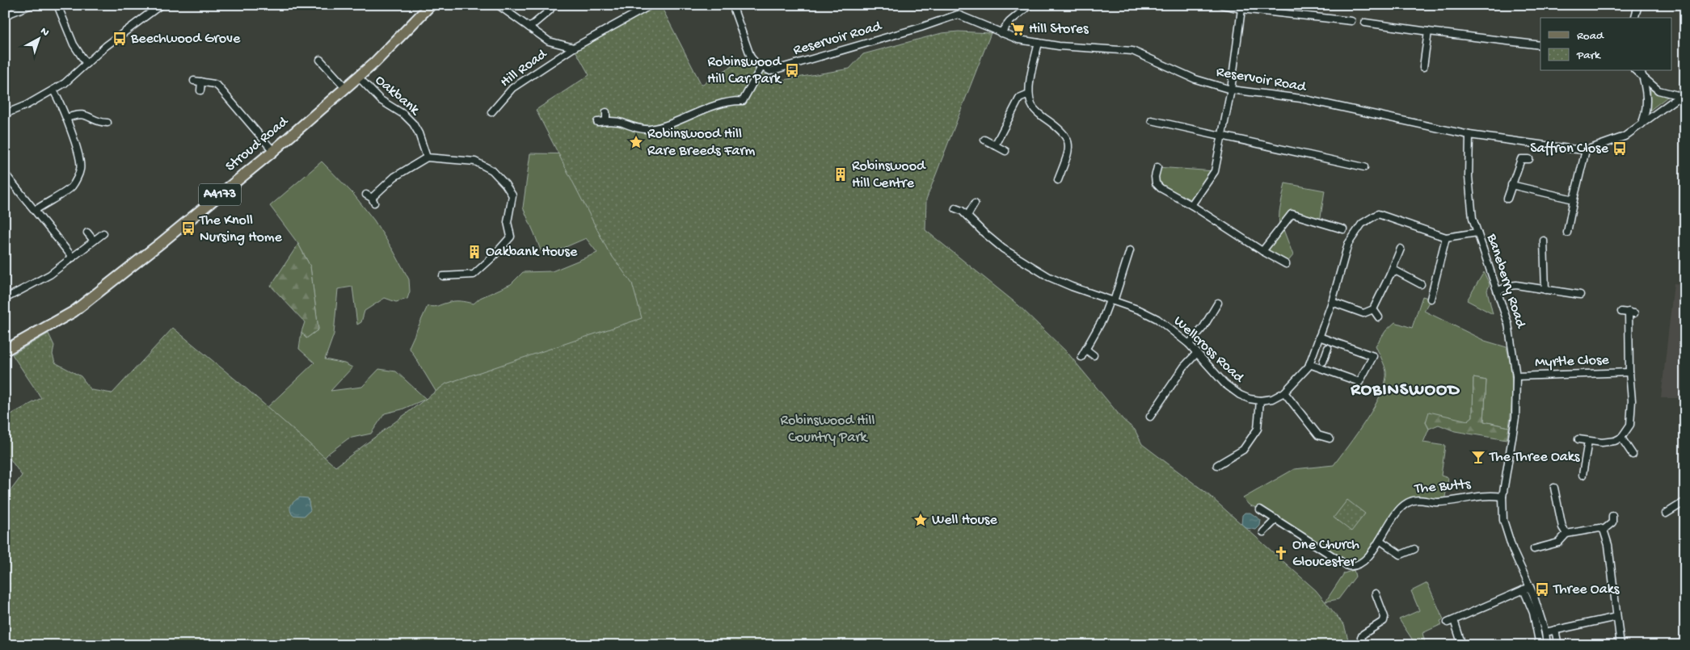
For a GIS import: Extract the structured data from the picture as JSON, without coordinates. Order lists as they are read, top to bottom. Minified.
{"streets":{"main road":["Stroud Road","A4173"],"street":["Reservoir Road","Hill Road","Oakbank","Baneberry Road","Wellcross Road","Myrtle Close","The Butts"]},"crossings":[["Reservoir Road","Baneberry Road"],["Oakbank","Stroud Road"],["Stroud Road","A4173"],["Baneberry Road","Myrtle Close"],["Baneberry Road","The Butts"]],"districts":["ROBINSWOOD"],"parks":["Robinswood Hill Country Park"],"places":{"supermarket":["Hill Stores"],"bus stop":["Beechwood Grove","Robinswood Hill Car Park","Saffron Close","The Knoll Nursing Home","Three Oaks"],"place":["Robinswood Hill Rare Breeds Farm","Well House"],"building":["Robinswood Hill Centre","Oakbank House"],"bar":["The Three Oaks"],"church":["One Church Gloucester"]},"legend":["Road","Park"],"north":"top right"}
